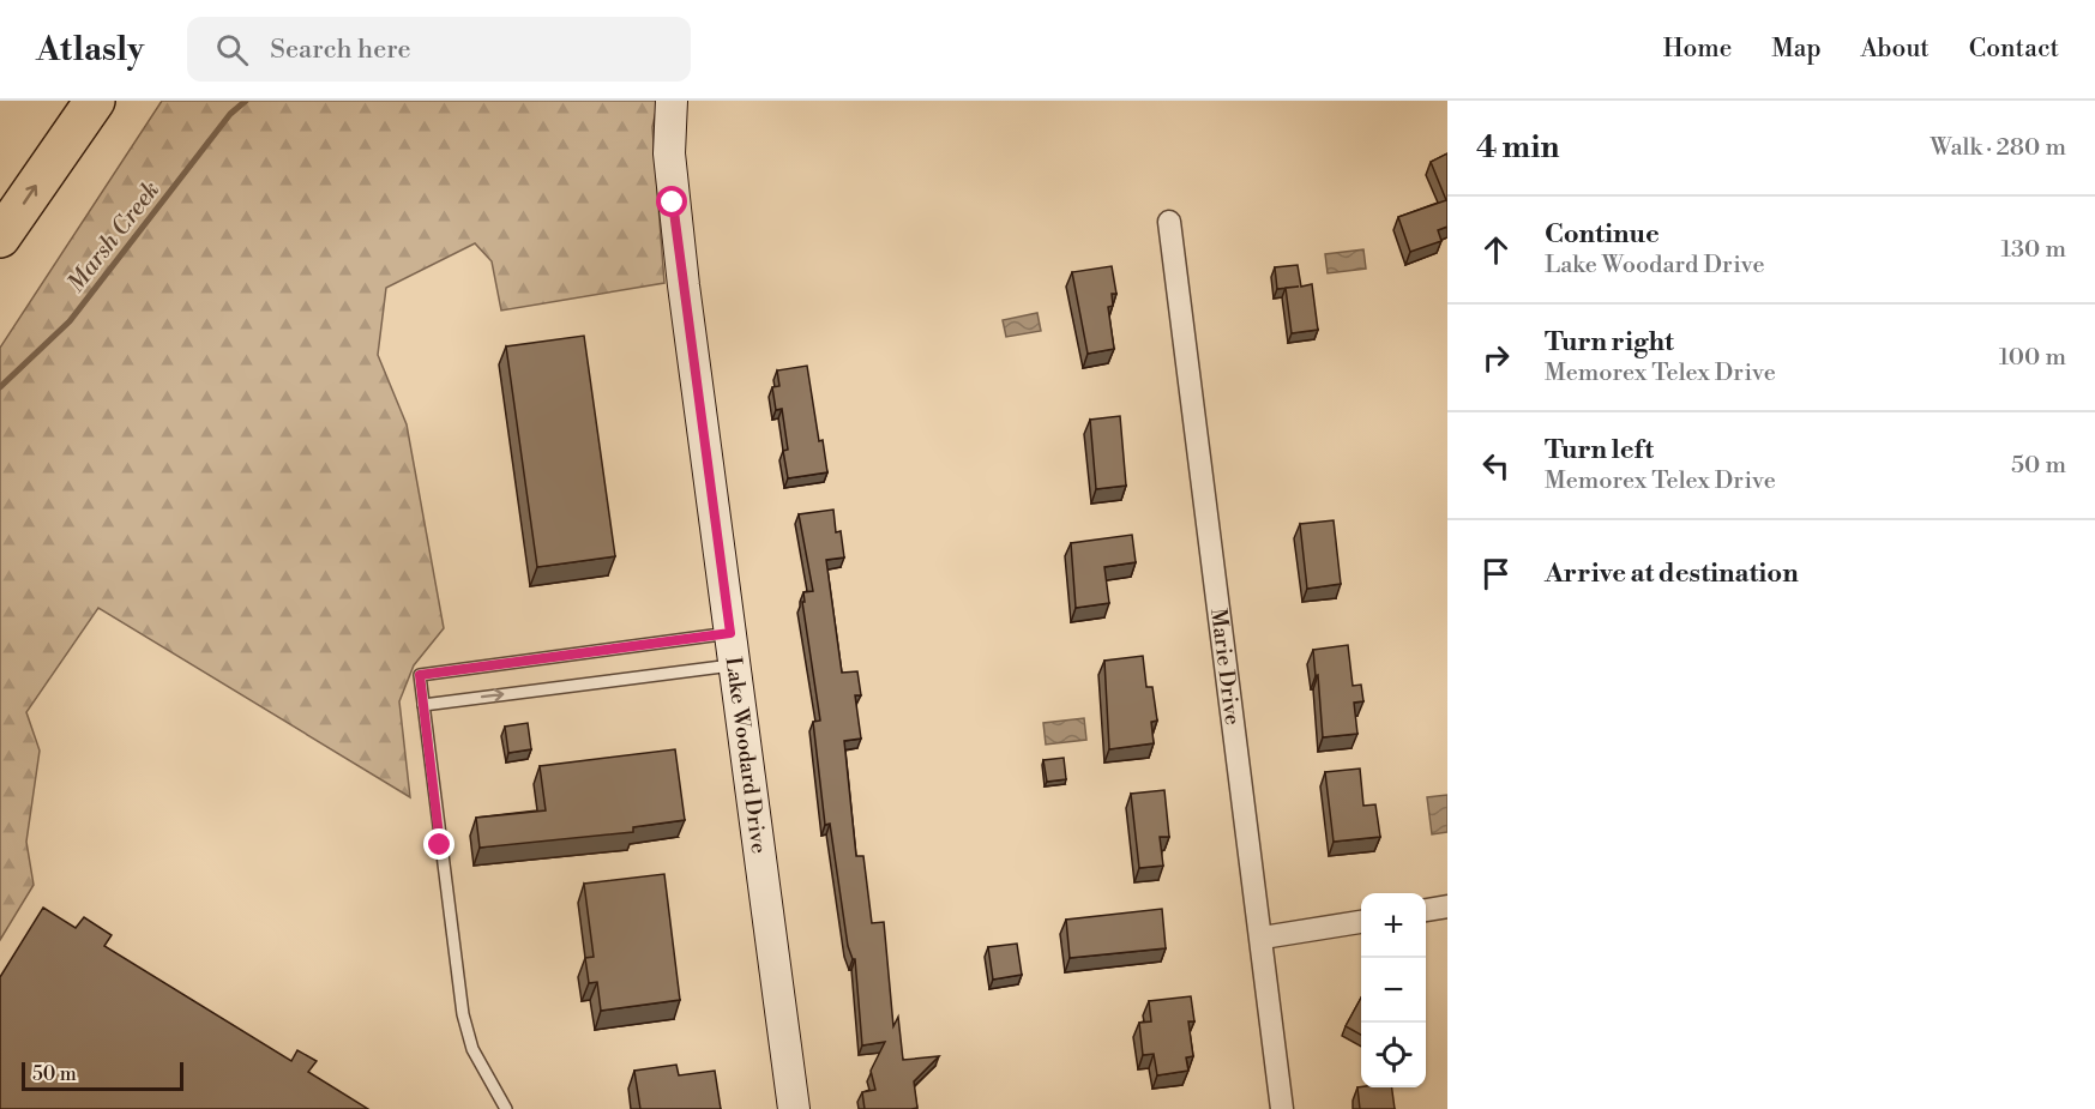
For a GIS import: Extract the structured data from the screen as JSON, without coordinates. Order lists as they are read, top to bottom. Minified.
{"streets":{"street":["Marie Drive","Lake Woodard Drive"]},"water":["Marsh Creek"],"scale_bar":"50 m","page":{"header":"Atlasly","search":"Search here","nav":["Home","Map","About","Contact"],"heading":["4 min","Walk · 280 m"],"list":[["Continue","Lake Woodard Drive","130 m"],["Turn right","Memorex Telex Drive","100 m"],["Turn left","Memorex Telex Drive","50 m"],"Arrive at destination"],"map_buttons":["+","−"],"scale":"50 m"}}
